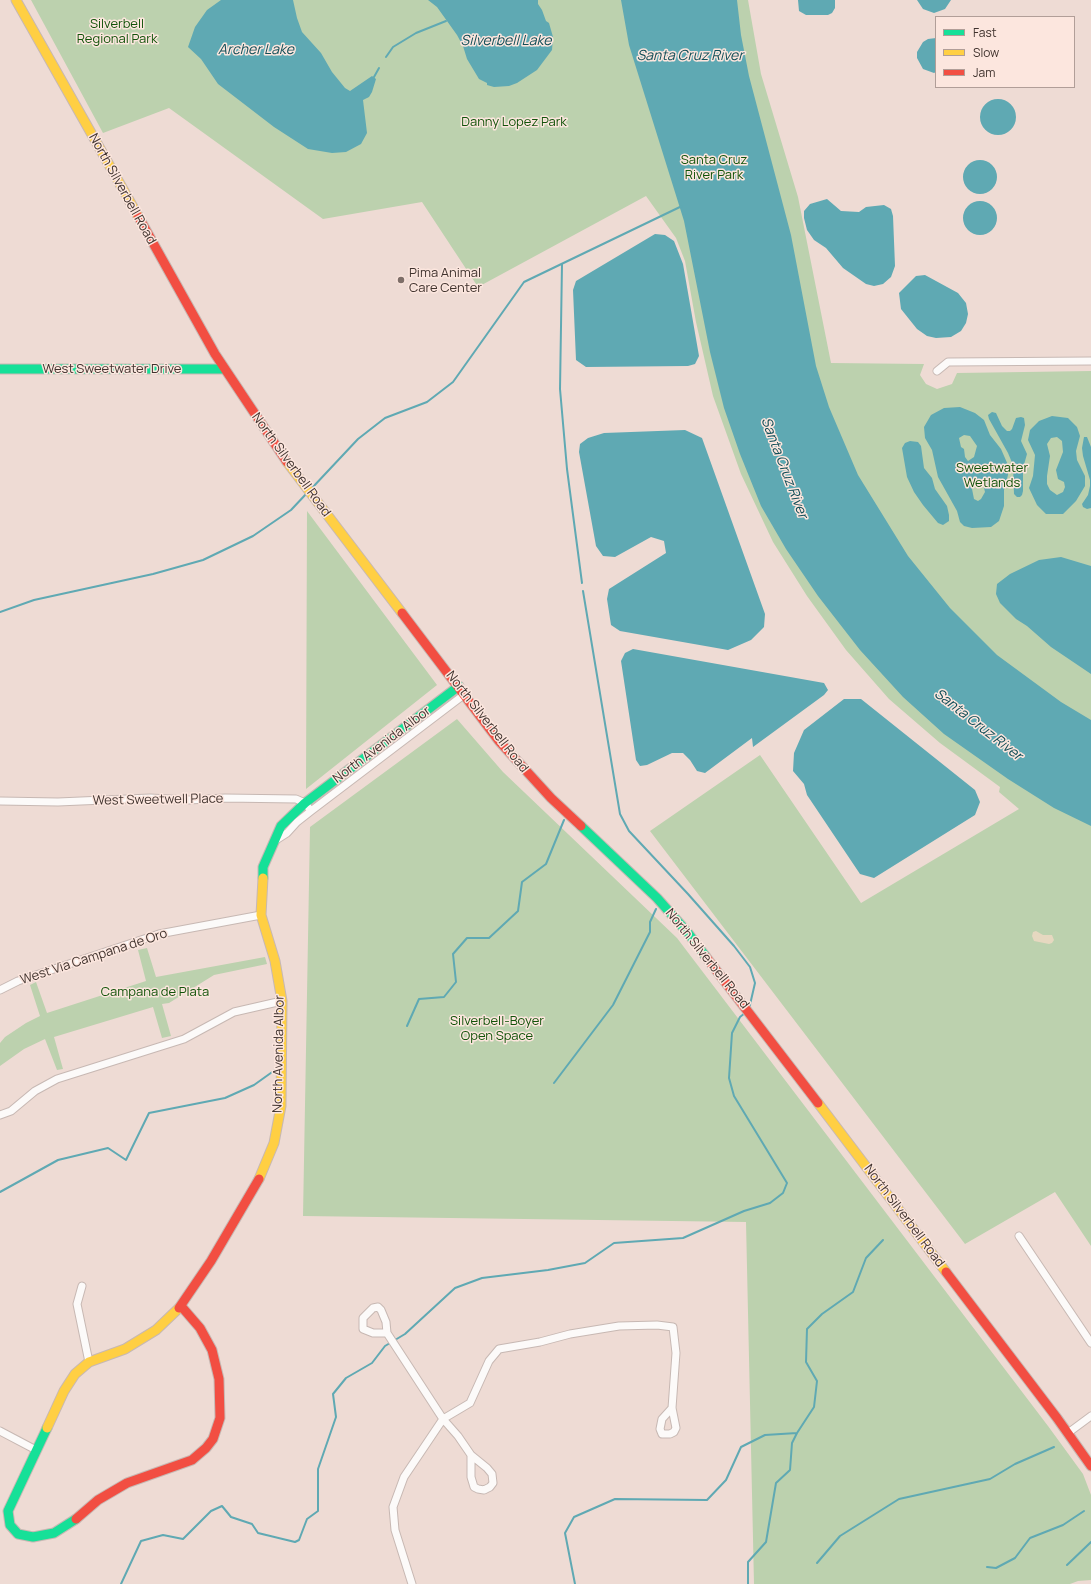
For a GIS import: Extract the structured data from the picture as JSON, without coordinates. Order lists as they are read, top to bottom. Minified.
{"streets":{"main road":["North Silverbell Road","West Sweetwater Drive","North Avenida Albor"],"street":["West Sweetwell Place","West Via Campana de Oro"]},"crossings":[["North Silverbell Road","West Sweetwater Drive"],["North Silverbell Road","North Avenida Albor"],["North Avenida Albor","West Sweetwell Place"],["North Avenida Albor","West Via Campana de Oro"]],"water":["Silverbell Lake","Archer Lake","Santa Cruz River"],"parks":["Silverbell Regional Park","Danny Lopez Park","Santa Cruz River Park","Sweetwater Wetlands","Campana de Plata","Silverbell-Boyer Open Space"],"places":["Pima Animal Care Center"],"legend":["Fast","Slow","Jam"]}
